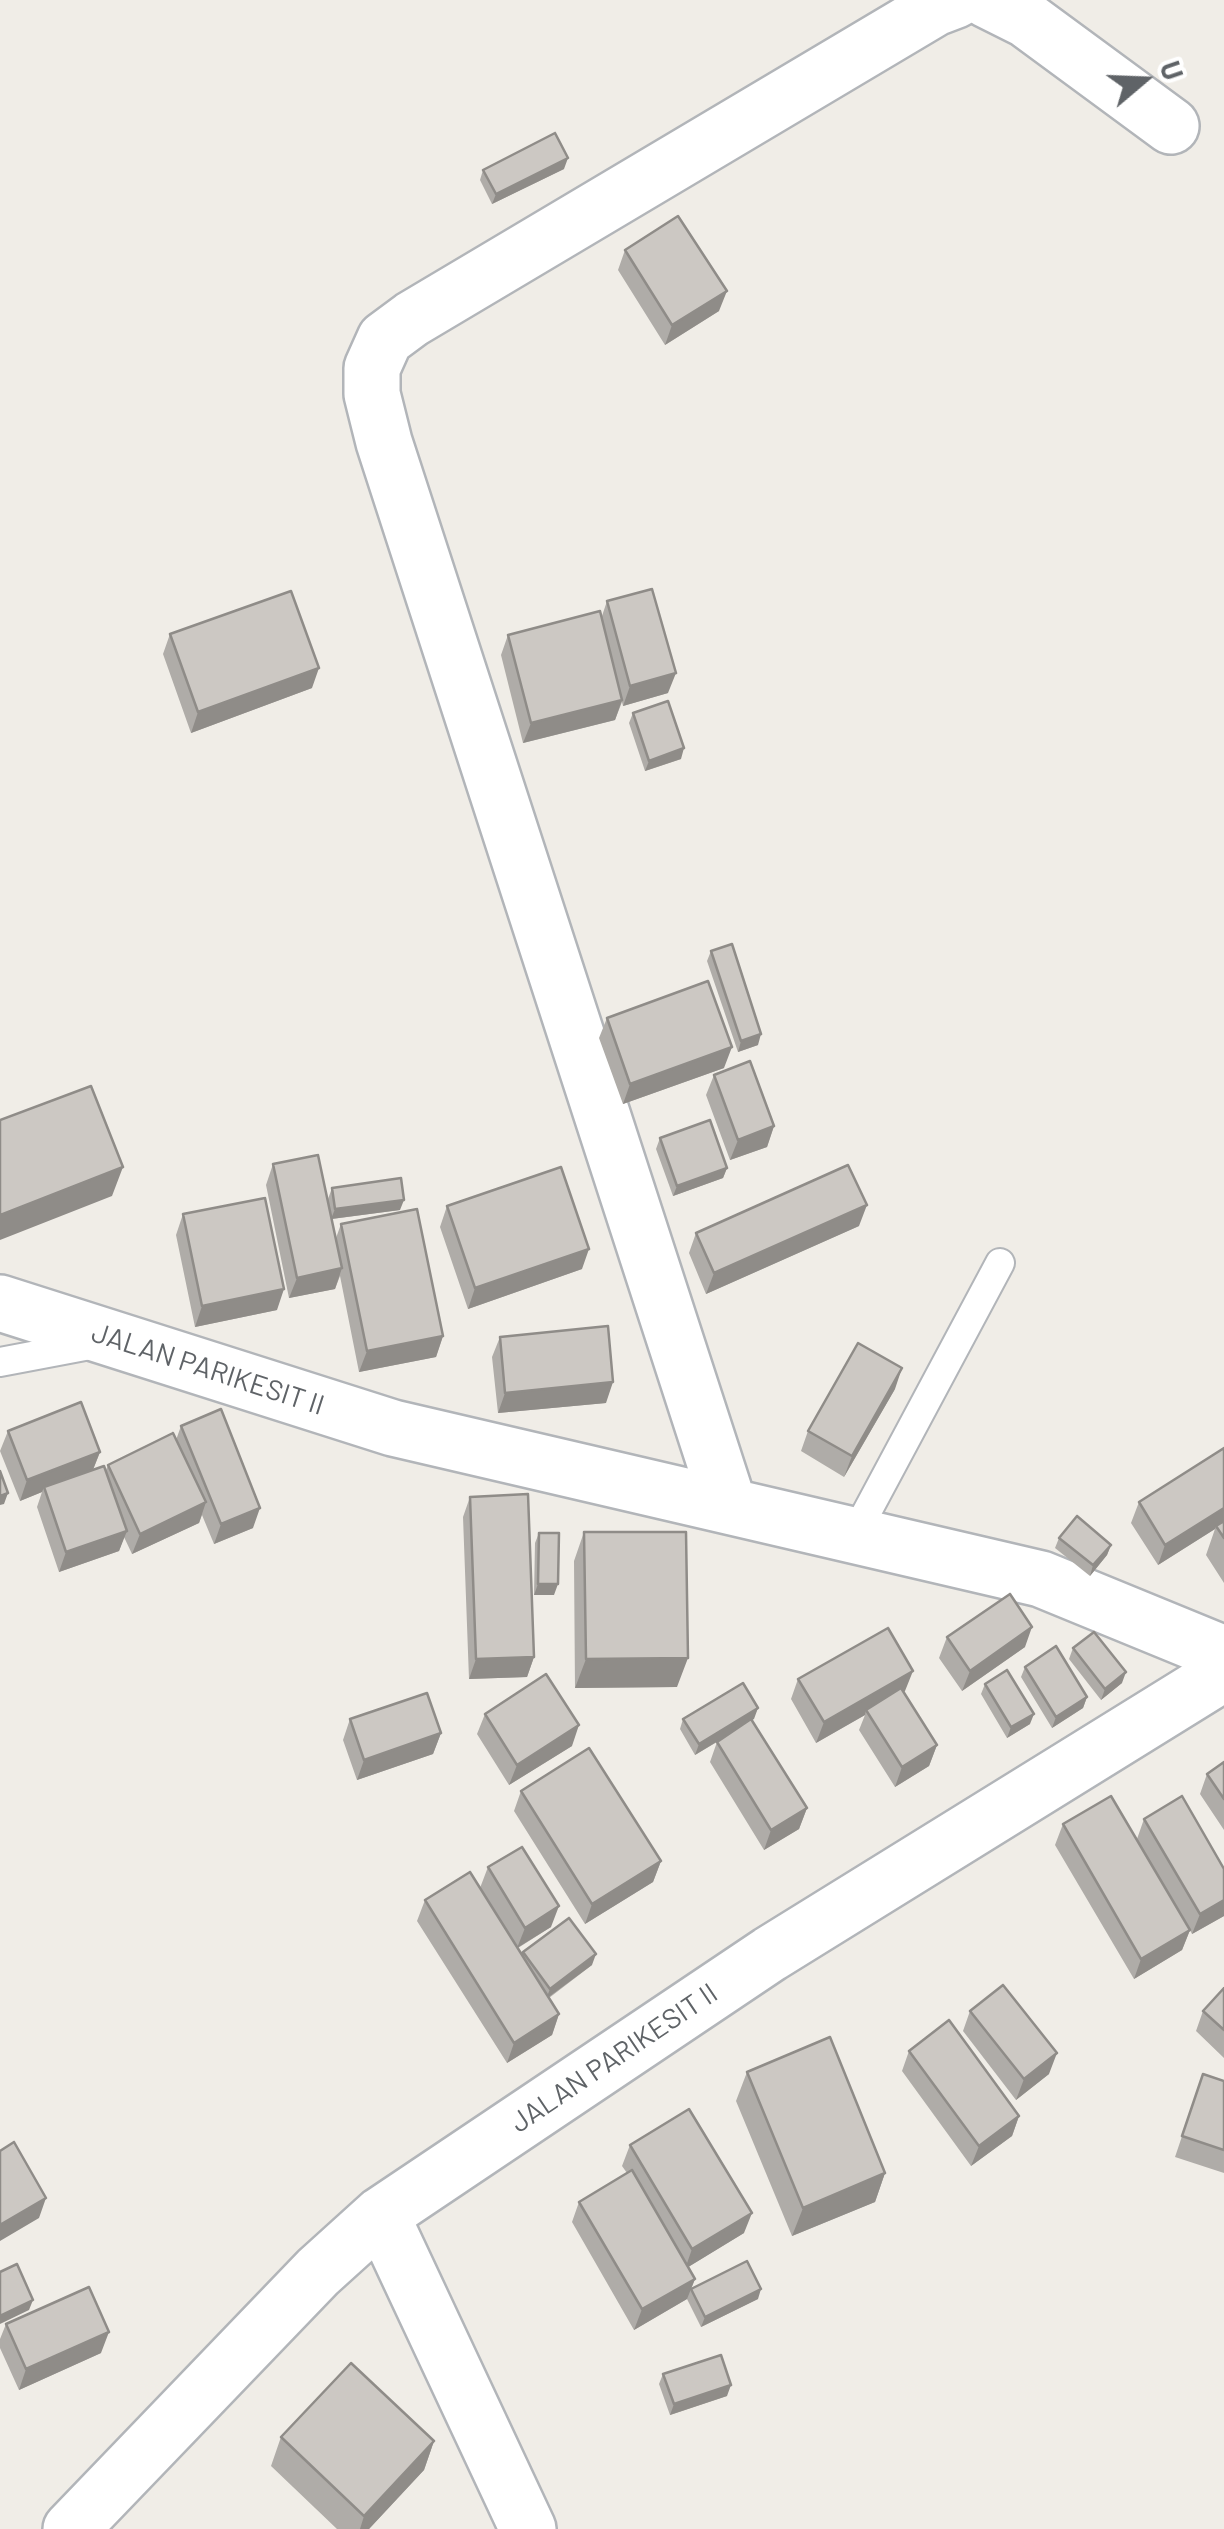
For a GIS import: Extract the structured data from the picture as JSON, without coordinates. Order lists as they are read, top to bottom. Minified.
{"streets":{"street":["JALAN PARIKESIT II"]},"north":"right"}
